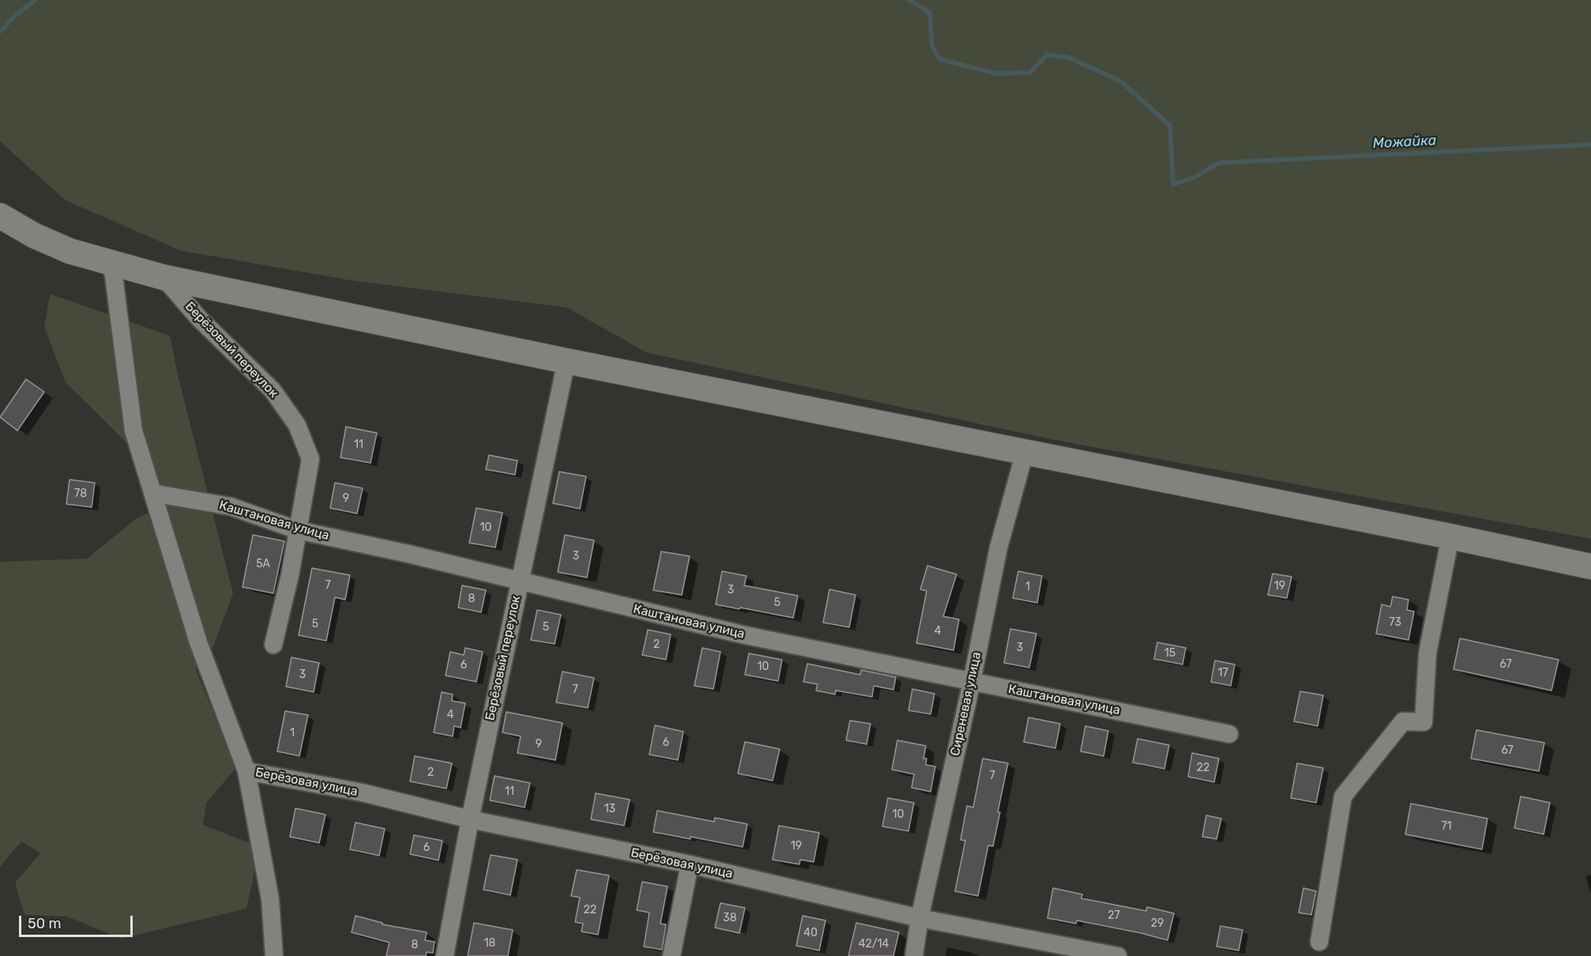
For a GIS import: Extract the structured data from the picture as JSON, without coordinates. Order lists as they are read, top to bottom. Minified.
{"streets":{"street":["Берёзовый переулок","Каштановая улица","Сиреневая улица","Берёзовая улица"]},"crossings":[["Берёзовый переулок","Каштановая улица"],["Берёзовый переулок","Берёзовая улица"],["Каштановая улица","Сиреневая улица"],["Сиреневая улица","Берёзовая улица"]],"water":["Можайка"],"house_numbers":["11","78","9","10","3","5А","7","19","1","3","8","5","73","5","5","4","2","3","15","67","6","10","17","3","7","4","1","6","9","67","22","2","7","11","13","10","71","19","6","22","27","38","29","40","18","42/14","8"],"scale_bar":"50 m"}
